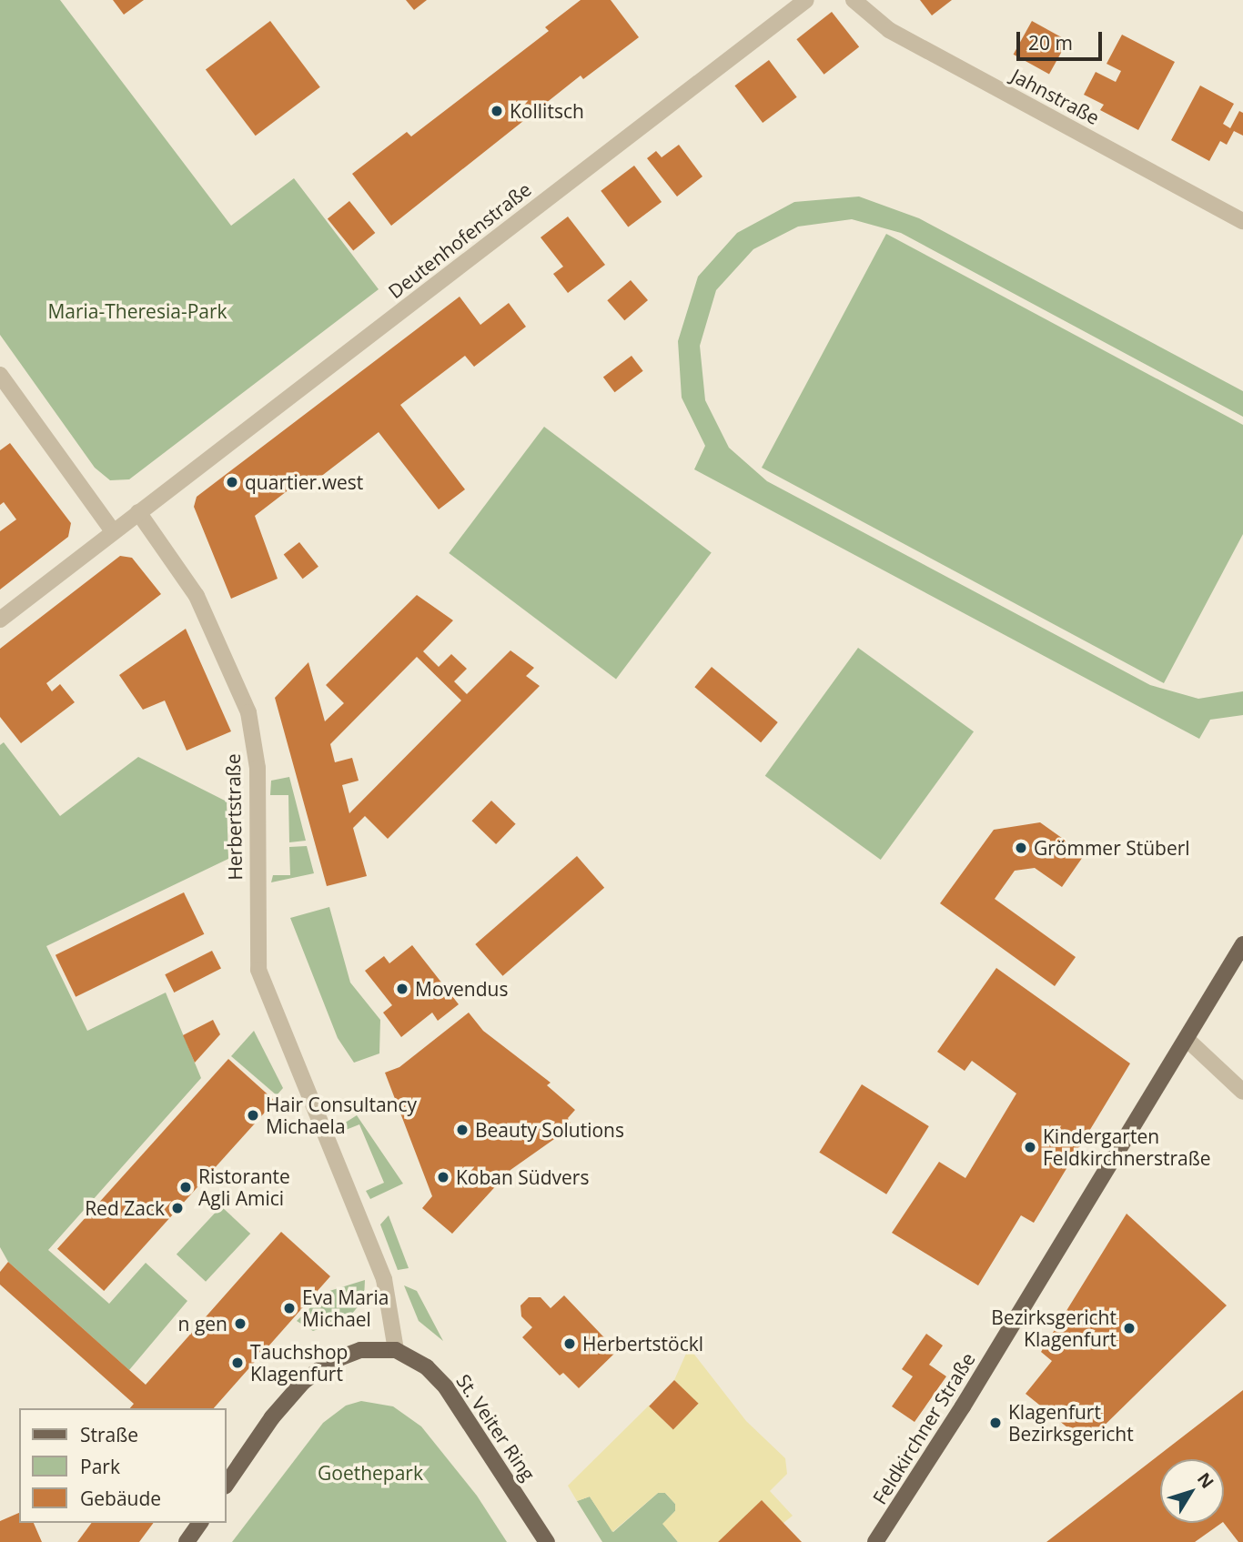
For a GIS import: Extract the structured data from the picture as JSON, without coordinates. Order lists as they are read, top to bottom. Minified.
{"streets":{"main road":["St. Veiter Ring","Feldkirchner Straße"],"street":["Jahnstraße","Deutenhofenstraße","Herbertstraße"]},"crossings":[["Deutenhofenstraße","Herbertstraße"],["Herbertstraße","St. Veiter Ring"]],"parks":["Maria-Theresia-Park","Goethepark"],"places":["Kollitsch","quartier.west","Grömmer Stüberl","Movendus","Hair Consultancy Michaela","Beauty Solutions","Kindergarten Feldkirchnerstraße","Koban Südvers","Ristorante Agli Amici","Red Zack","Eva Maria Michael","n gen","Bezirksgericht Klagenfurt","Herbertstöckl","Tauchshop Klagenfurt","Klagenfurt Bezirksgericht"],"legend":["Straße","Park","Gebäude"],"scale_bar":"20 m","north":"top right"}
